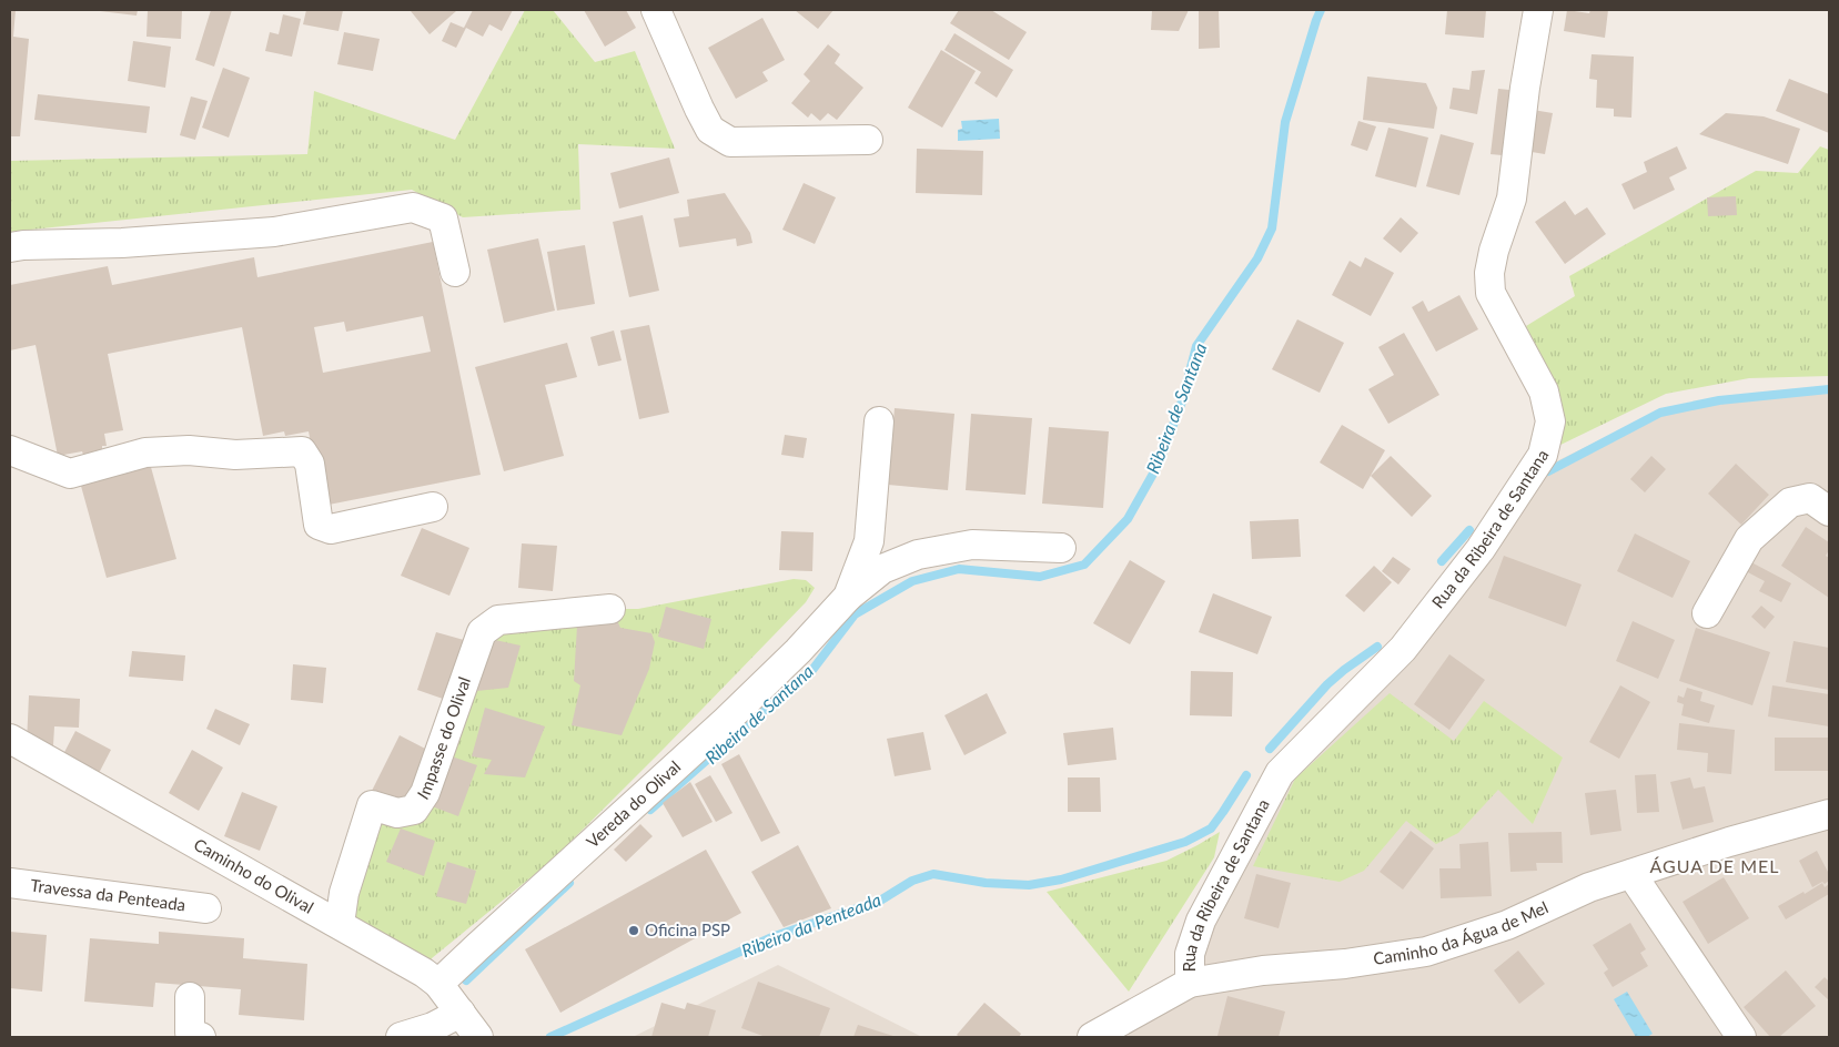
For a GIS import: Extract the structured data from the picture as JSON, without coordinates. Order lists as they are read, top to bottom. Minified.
{"streets":{"street":["Rua da Ribeira de Santana","Impasse do Olival","Vereda do Olival","Caminho do Olival","Travessa da Penteada","Caminho da Água de Mel"]},"crossings":[["Rua da Ribeira de Santana","Caminho da Água de Mel"],["Impasse do Olival","Caminho do Olival"],["Vereda do Olival","Caminho do Olival"]],"districts":["ÁGUA DE MEL"],"water":["Ribeira de Santana","Ribeiro da Penteada"],"places":["Oficina PSP"]}
